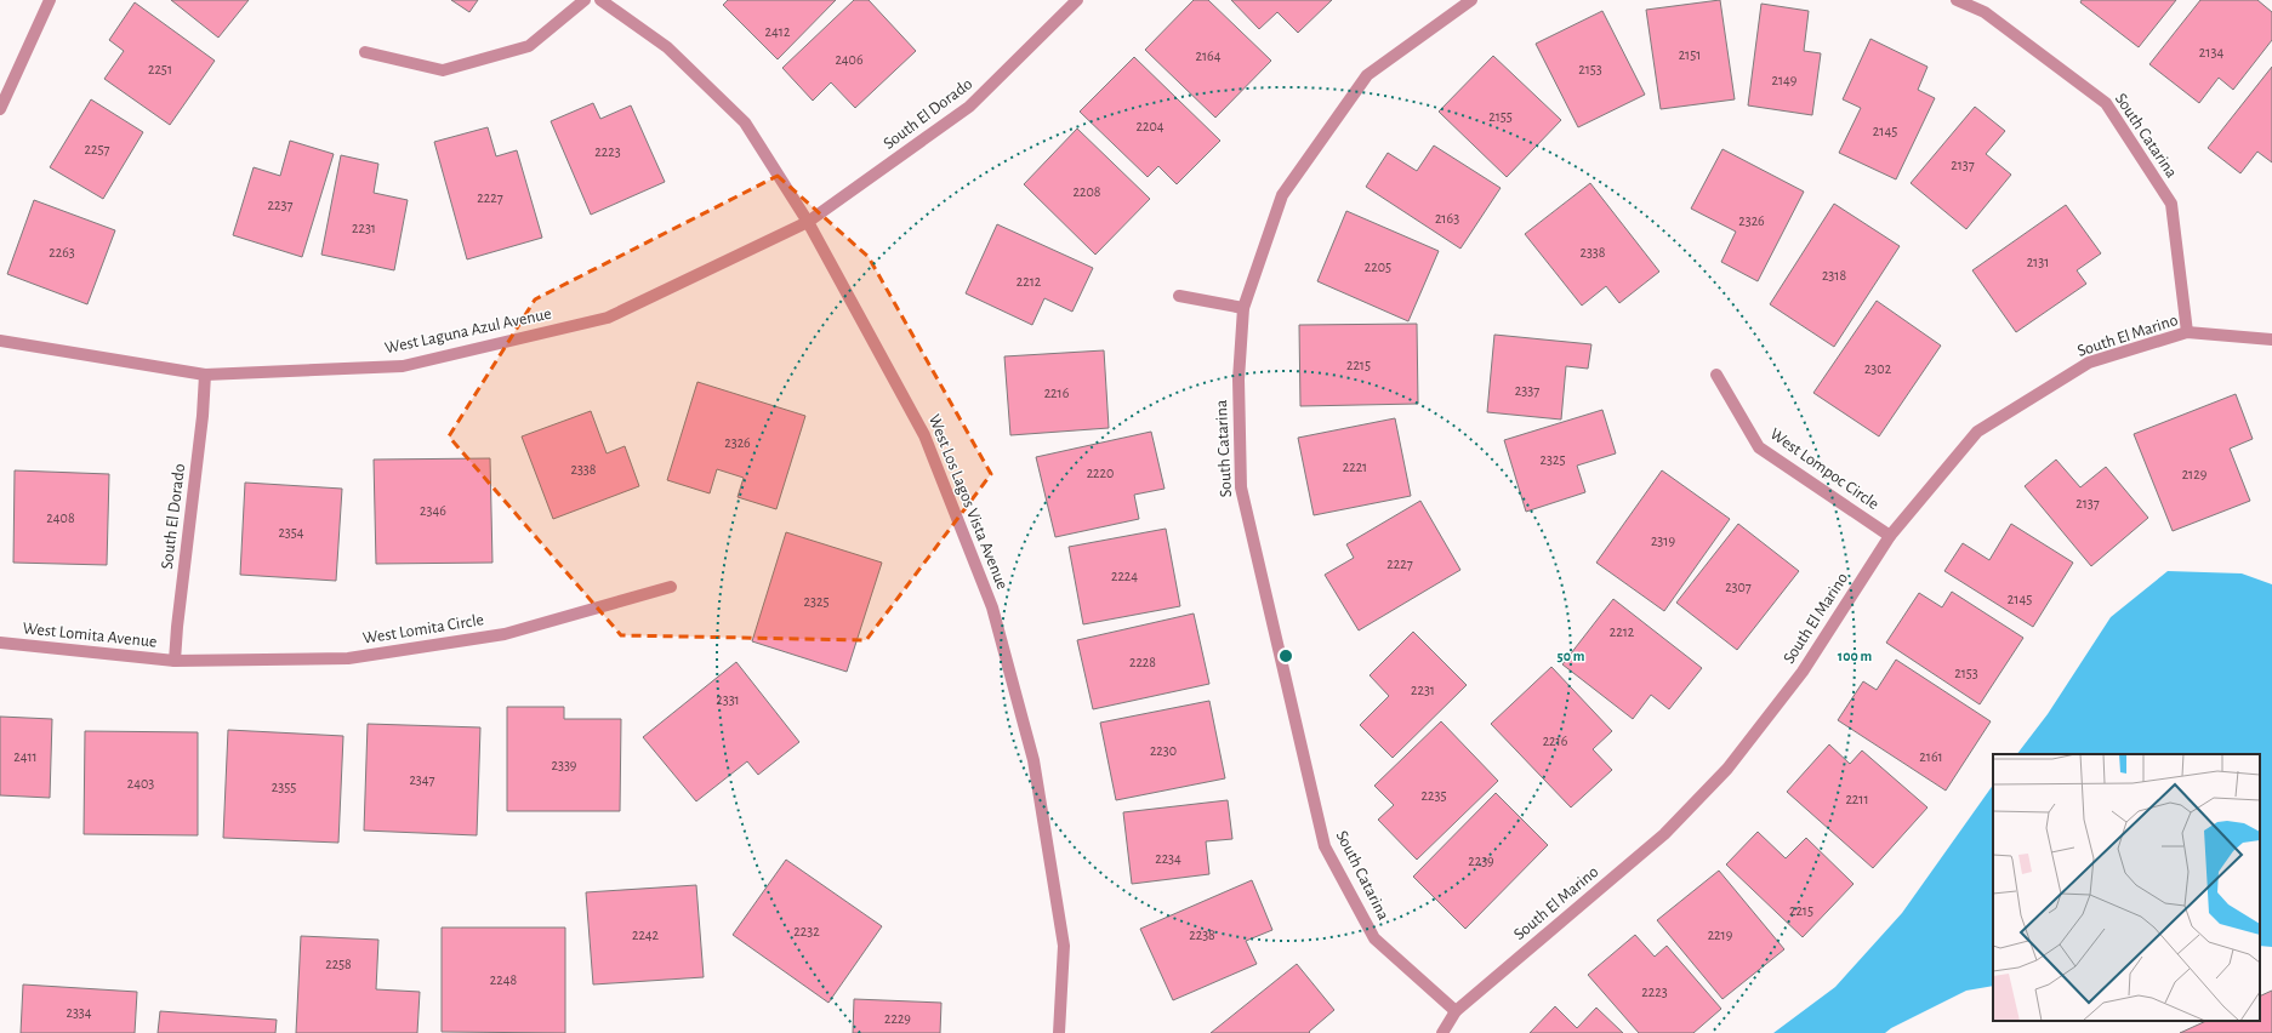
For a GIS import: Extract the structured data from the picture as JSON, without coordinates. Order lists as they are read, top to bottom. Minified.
{"streets":{"street":["South El Dorado","South Catarina","West Laguna Azul Avenue","South El Marino","West Lompoc Circle","West Los Lagos Vista Avenue","West Lomita Circle","West Lomita Avenue"]},"crossings":[["South El Dorado","West Laguna Azul Avenue"],["South El Dorado","West Los Lagos Vista Avenue"],["South El Dorado","West Lomita Circle"],["South El Dorado","West Lomita Avenue"],["South Catarina","South El Marino"],["West Laguna Azul Avenue","West Los Lagos Vista Avenue"],["South El Marino","West Lompoc Circle"],["West Lomita Circle","West Lomita Avenue"]],"house_numbers":["2412","2134","2151","2164","2406","2251","2153","2149","2155","2204","2145","2257","2223","2137","2208","2227","2237","2163","2326","2231","2263","2338","2131","2205","2318","2212","2215","2302","2337","2216","2326","2325","2221","2338","2220","2129","2137","2346","2408","2354","2319","2227","2224","2307","2145","2325","2212","2228","2153","2231","2331","2216","2230","2411","2161","2339","2347","2403","2355","2235","2211","2234","2239","2215","2232","2242","2238","2219","2258","2248","2223","2334","2229"],"rings":["50 m","100 m"]}
